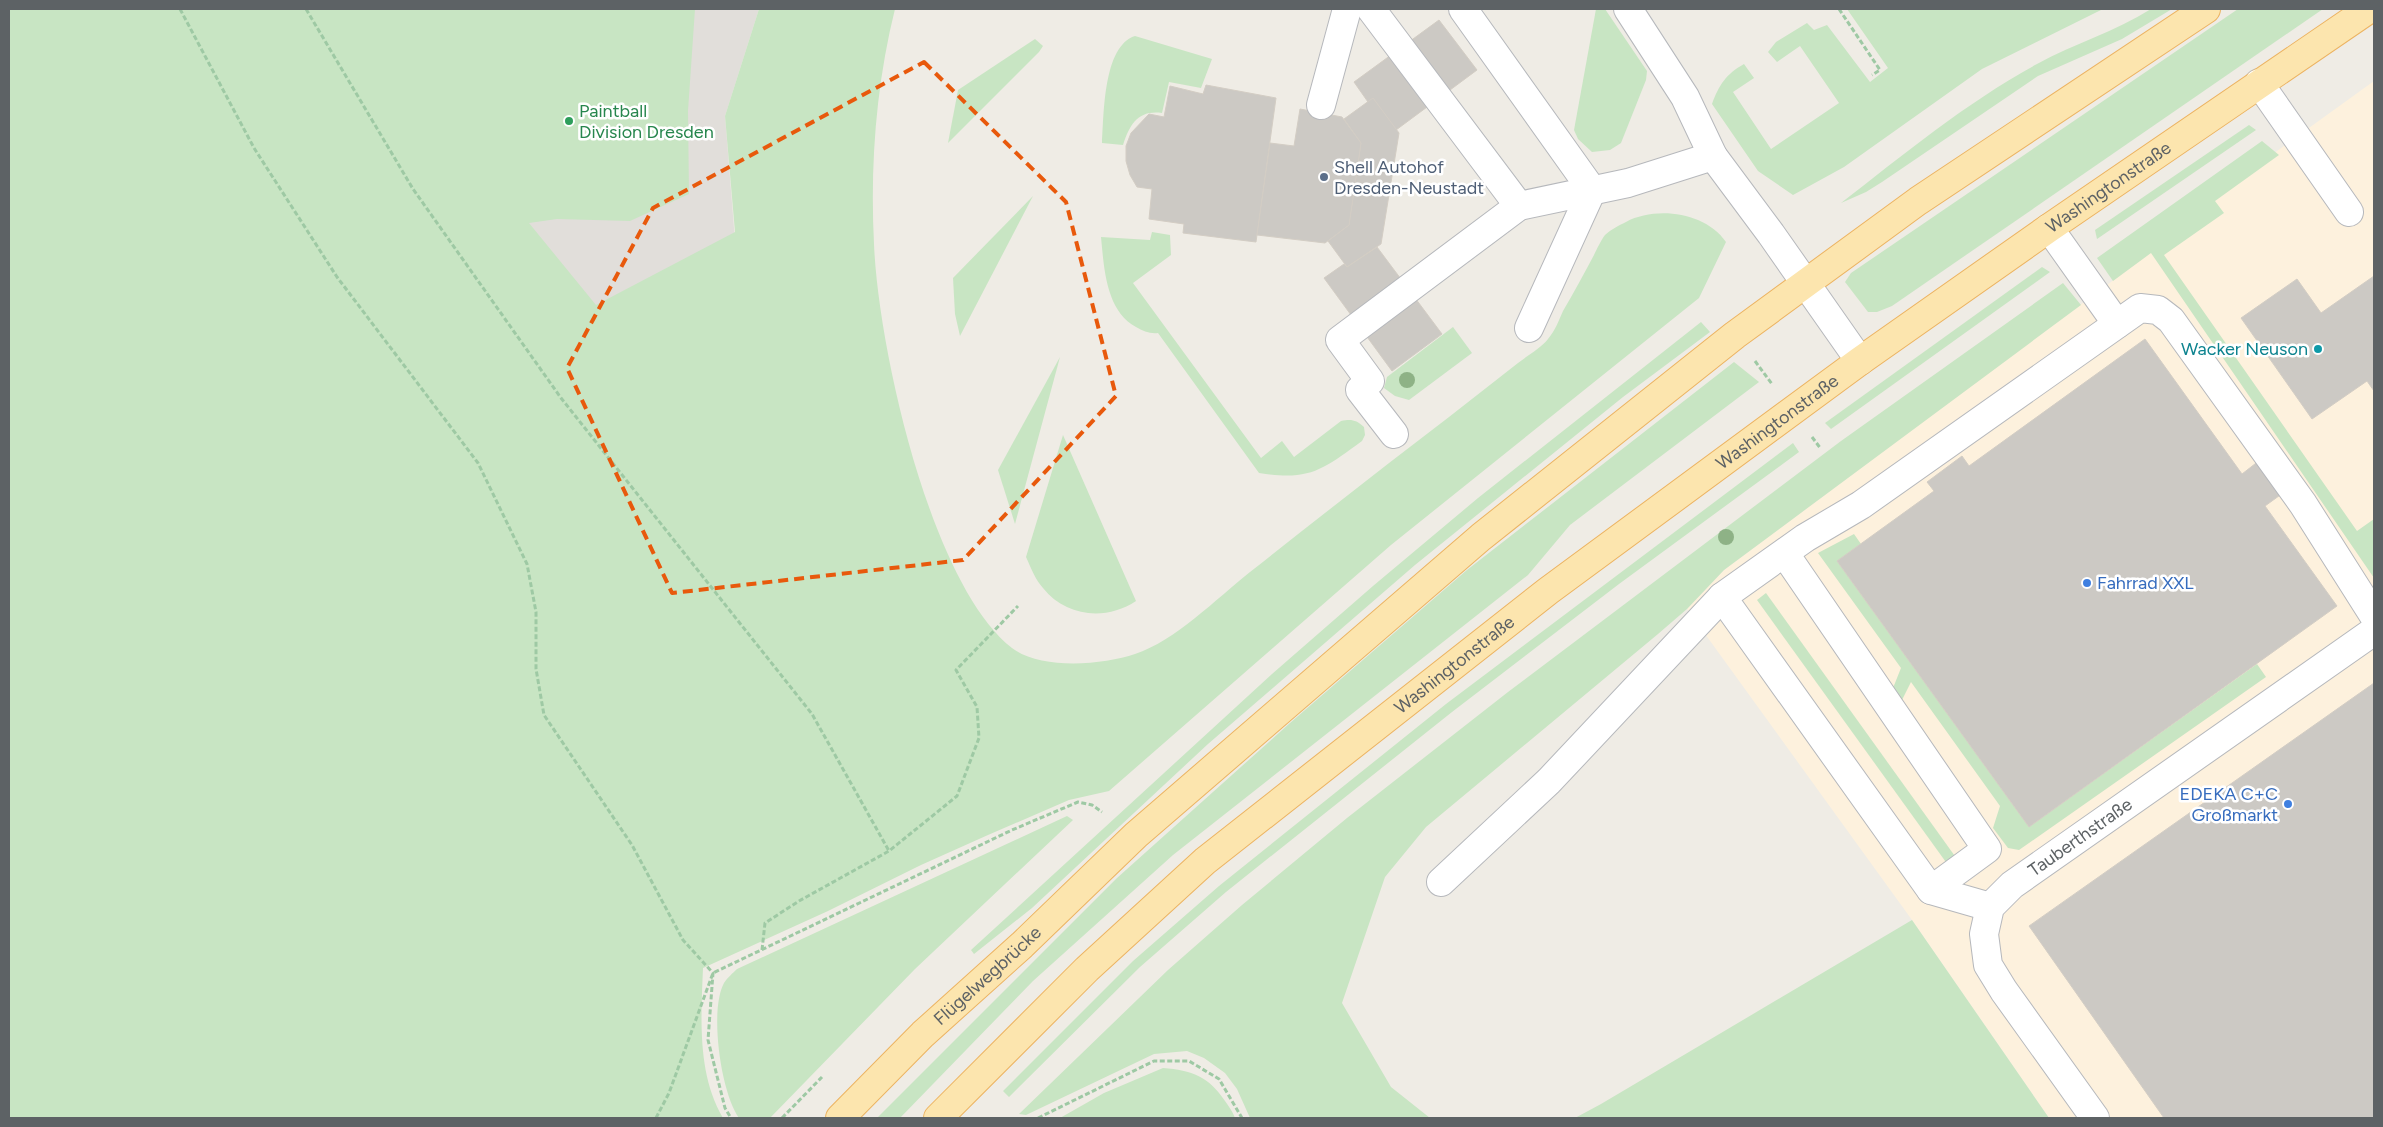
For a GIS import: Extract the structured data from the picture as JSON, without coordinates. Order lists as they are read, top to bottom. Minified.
{"streets":{"main road":["Washingtonstraße","Flügelwegbrücke"],"street":["Tauberthstraße"]},"places":["Paintball Division Dresden","Shell Autohof Dresden-Neustadt","Wacker Neuson","Fahrrad XXL","EDEKA C+C Großmarkt"]}
